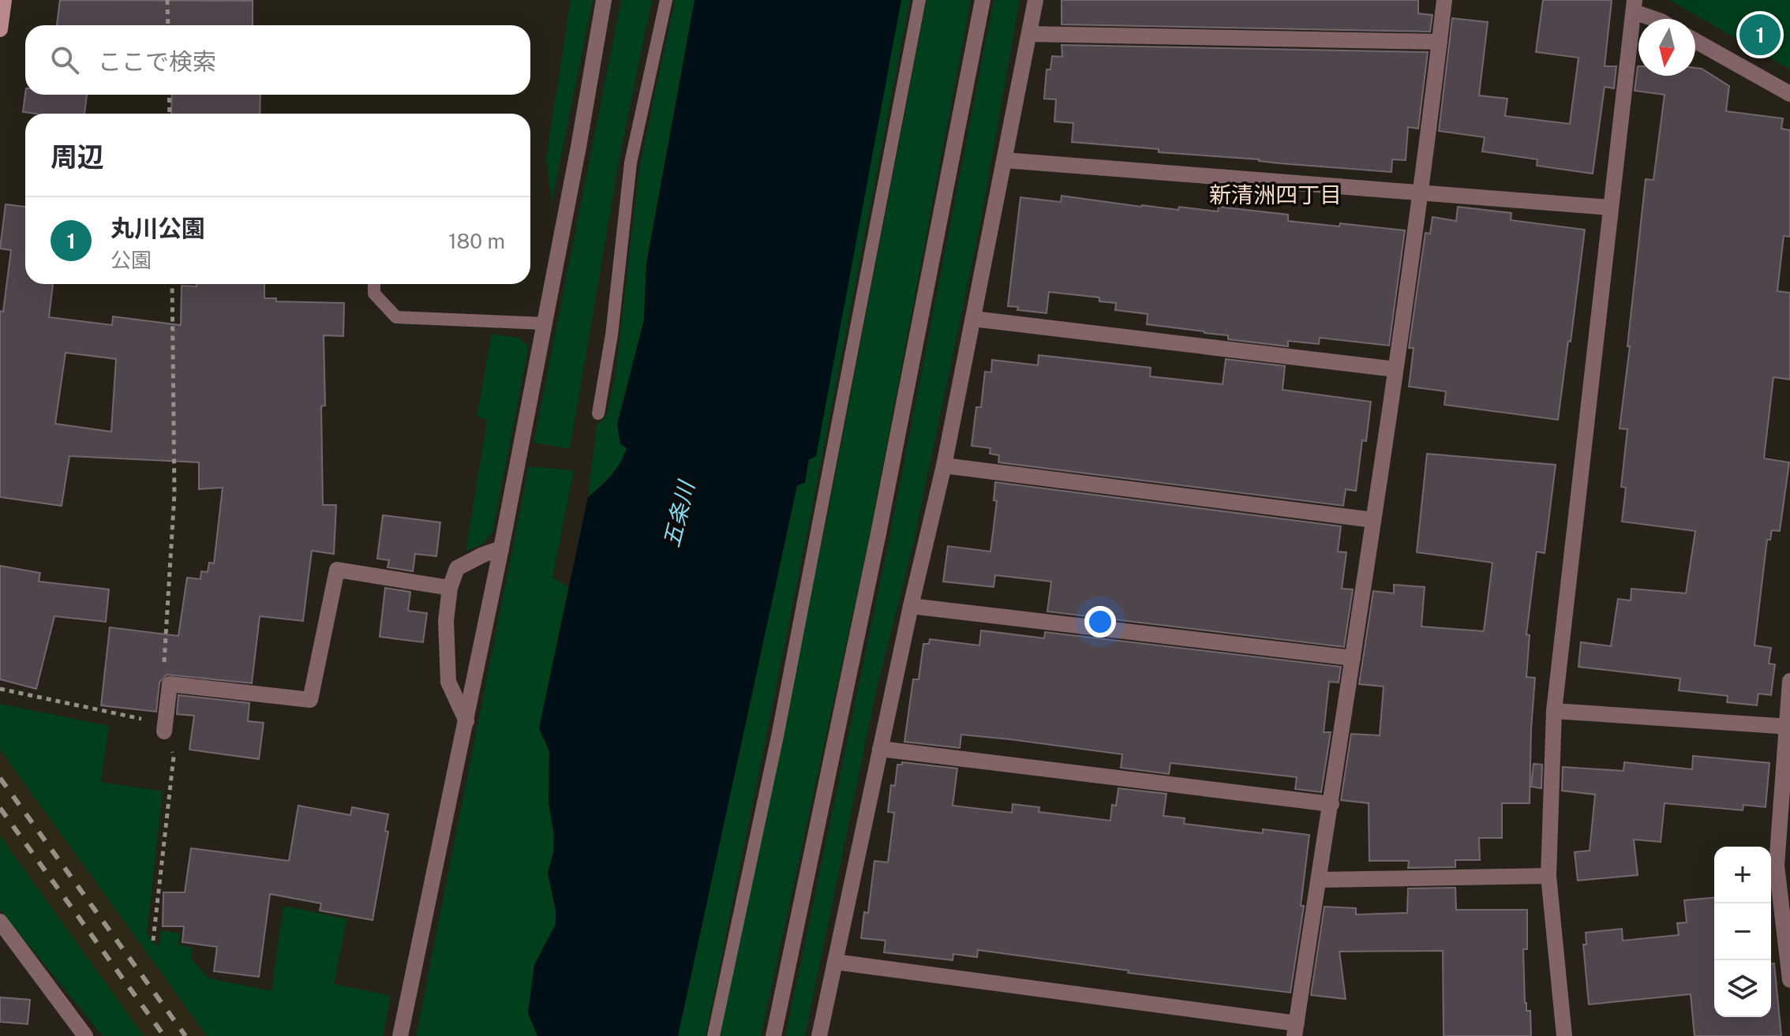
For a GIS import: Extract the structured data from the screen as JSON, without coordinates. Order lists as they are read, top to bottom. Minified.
{"districts":["新清洲四丁目"],"water":["五条川"],"north":"bottom","page":{"pins":"1","search":"ここで検索","heading":"周辺","list":[{"mark":"1","name":"丸川公園","note":"公園","value":"180 m"}],"map_buttons":["+","−"]}}
